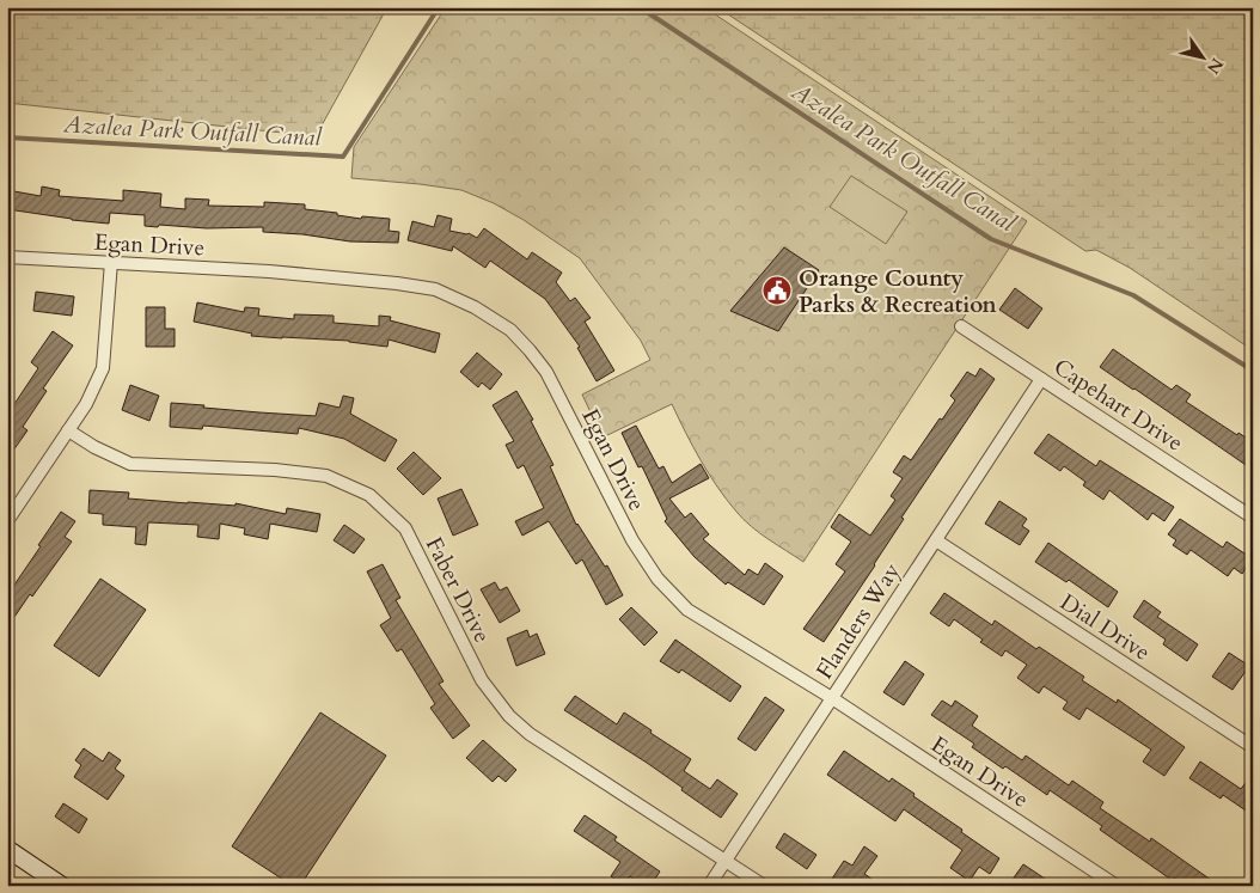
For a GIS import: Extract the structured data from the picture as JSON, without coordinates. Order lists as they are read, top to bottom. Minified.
{"streets":{"street":["Egan Drive","Capehart Drive","Faber Drive","Flanders Way","Dial Drive"]},"crossings":[["Egan Drive","Flanders Way"],["Capehart Drive","Flanders Way"],["Faber Drive","Flanders Way"],["Flanders Way","Dial Drive"]],"water":["Azalea Park Outfall Canal"],"places":{"public building":["Orange County Parks & Recreation"]},"north":"bottom right"}
